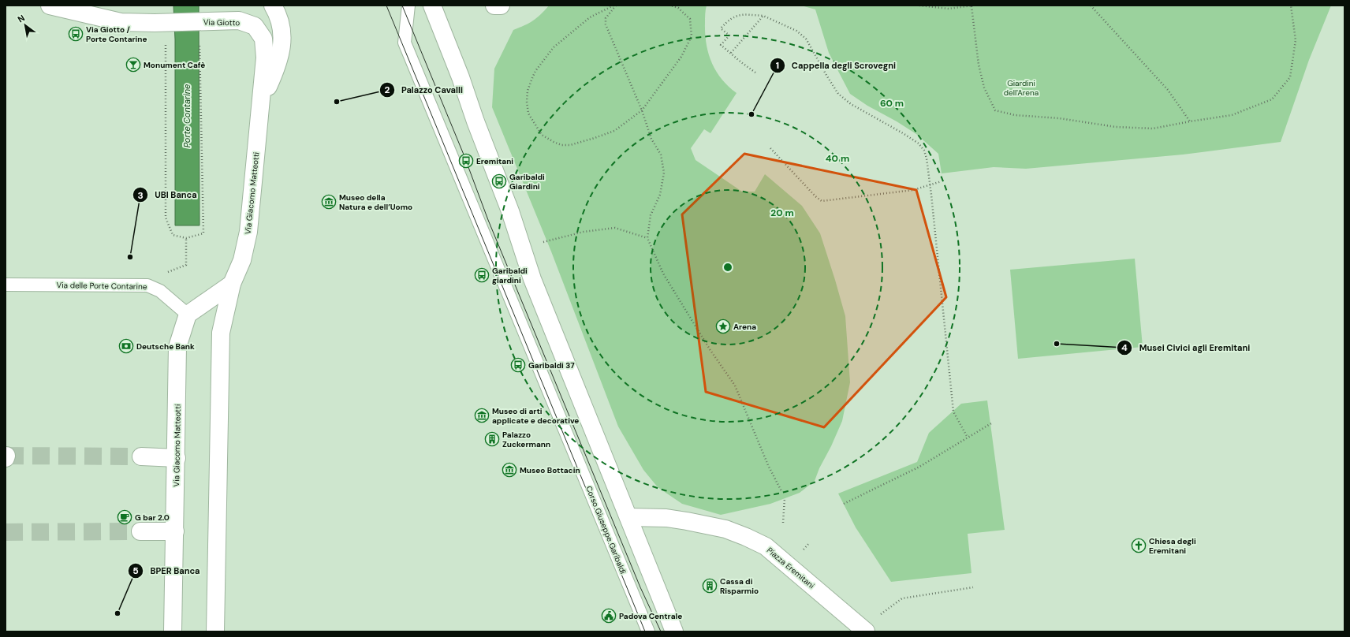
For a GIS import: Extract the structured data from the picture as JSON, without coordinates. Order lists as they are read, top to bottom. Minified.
{"streets":{"street":["Via Giotto","Via Giacomo Matteotti","Piazza Eremitani"],"lane":["Via delle Porte Contarine","Corso Giuseppe Garibaldi"]},"crossings":[["Via Giotto","Via Giacomo Matteotti"],["Via Giacomo Matteotti","Via delle Porte Contarine"]],"water":["Porte Contarine"],"parks":["Giardini dell'Arena"],"places":{"bus stop":["Via Giotto / Porte Contarine","Eremitani","Garibaldi Giardini","Garibaldi giardini","Garibaldi 37"],"bar":["Monument Cafè"],"other":["Palazzo Cavalli","Cappella degli Scrovegni","UBI Banca","Musei Civici agli Eremitani","BPER Banca"],"museum":["Museo della Natura e dell’Uomo","Museo di arti applicate e decorative","Museo Bottacin"],"place":["Arena"],"bank":["Deutsche Bank"],"building":["Palazzo Zuckermann","Cassa di Risparmio"],"cafe":["G bar 2.0"],"church":["Chiesa degli Eremitani"],"public building":["Padova Centrale"]},"north":"top left","rings":["60 m","40 m","20 m"]}
